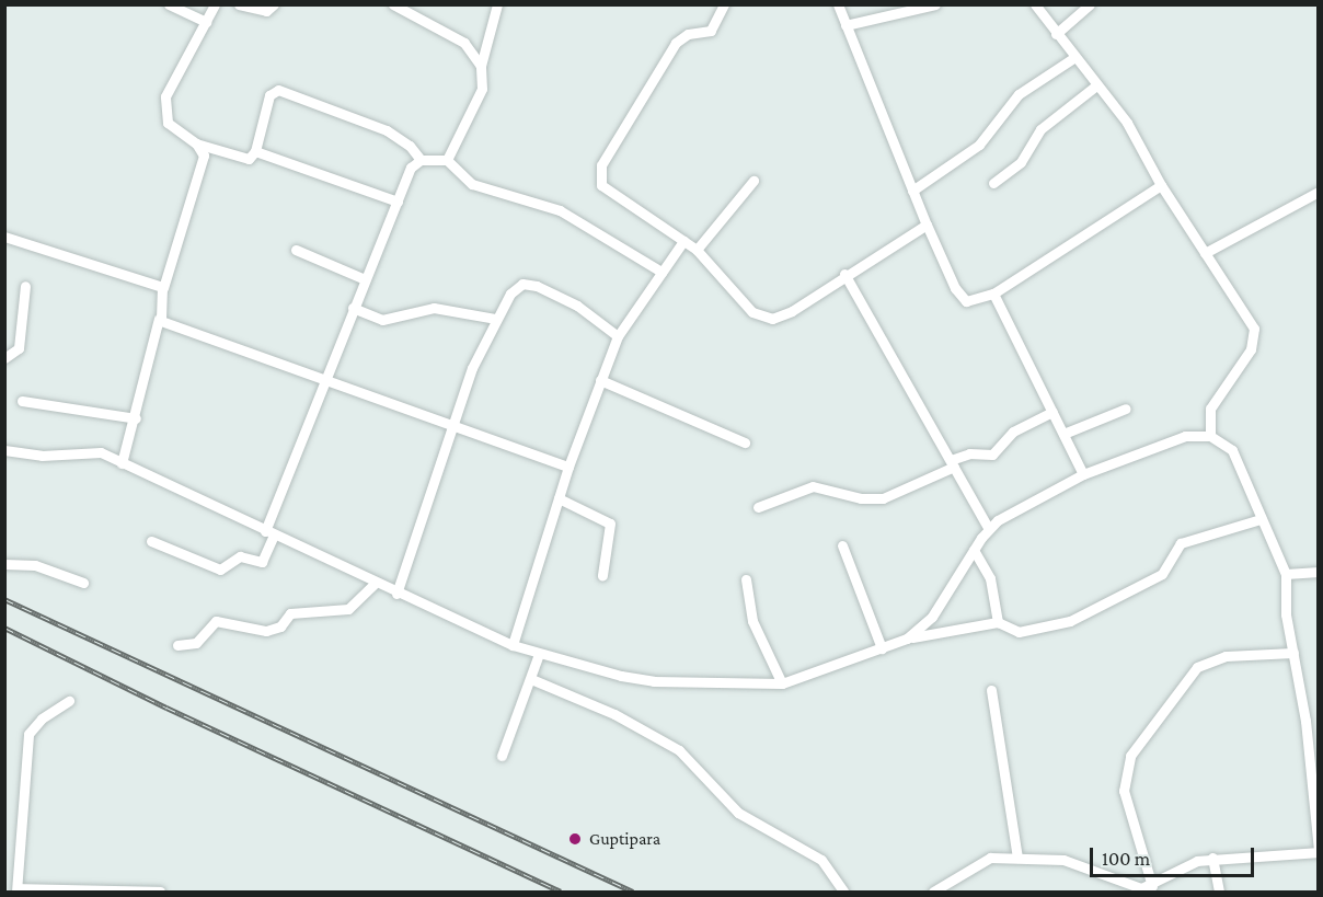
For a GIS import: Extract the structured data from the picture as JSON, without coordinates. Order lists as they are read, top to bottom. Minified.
{"places":["Guptipara"],"scale_bar":"100 m"}
